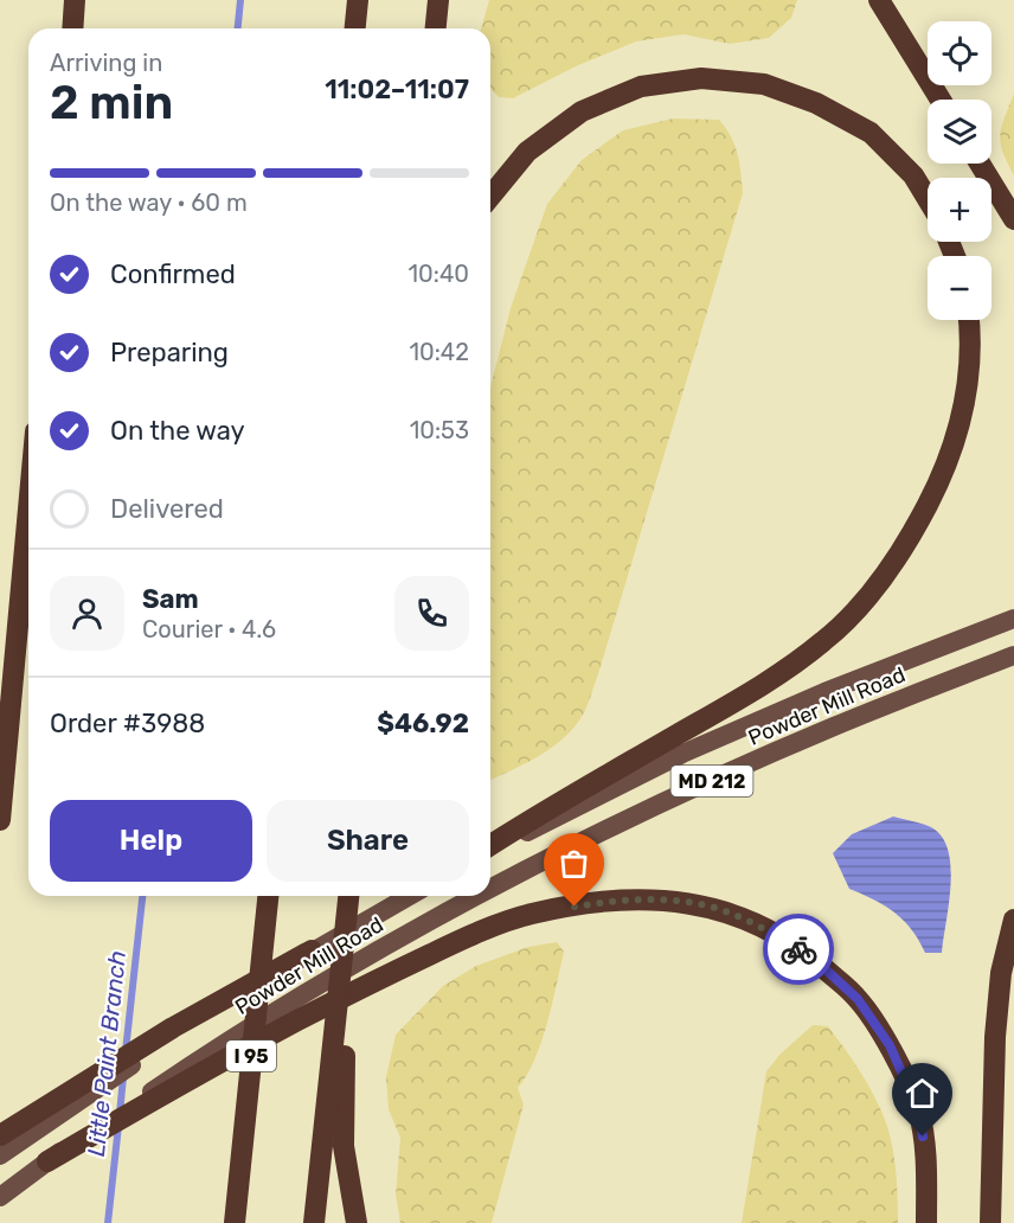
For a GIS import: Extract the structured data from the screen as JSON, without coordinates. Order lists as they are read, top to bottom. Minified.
{"streets":{"highway":["I 95"],"main road":["Powder Mill Road","MD 212"]},"water":["Little Paint Branch"],"page":{"map_buttons":["+","−"],"heading":["2 min","Arriving in","11:02–11:07"],"panel":["Sam","Courier · 4.6","Order #3988","$46.92"],"bar":"On the way · 60 m","list":[["Confirmed","10:40"],["Preparing","10:42"],["On the way","10:53"],"Delivered"],"buttons":["Help","Share"]}}
